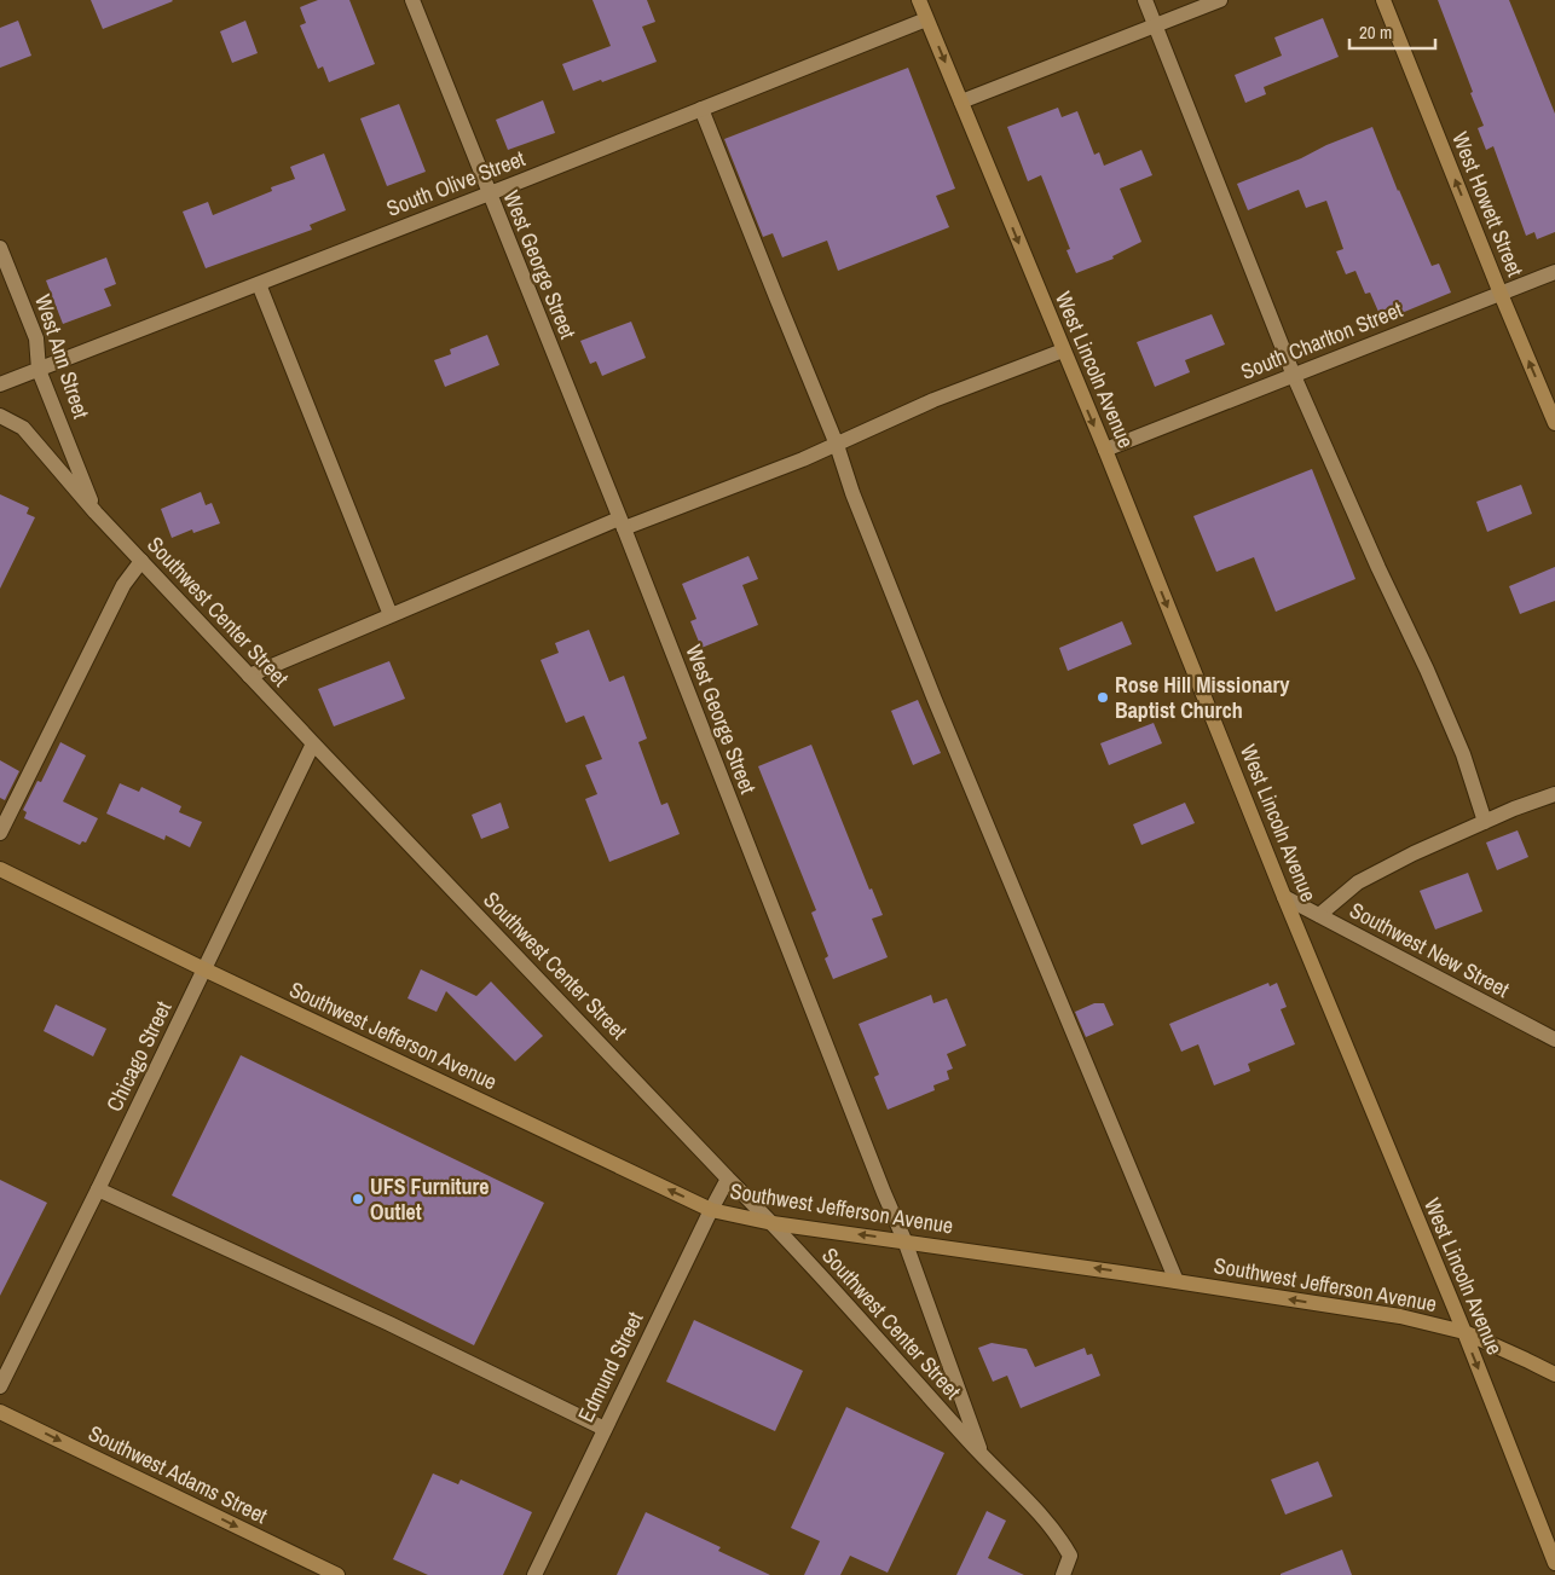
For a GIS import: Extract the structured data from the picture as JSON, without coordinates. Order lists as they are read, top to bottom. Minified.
{"streets":{"main road":["West Howett Street","West Lincoln Avenue","Southwest Jefferson Avenue","Southwest Adams Street"],"street":["South Olive Street","West George Street","South Charlton Street","West Ann Street","Southwest Center Street","Southwest New Street","Chicago Street","Edmund Street"]},"crossings":[["South Olive Street","West George Street"],["South Olive Street","West Ann Street"],["South Olive Street","West Lincoln Avenue"],["West Howett Street","South Charlton Street"],["West George Street","Southwest Center Street"],["West George Street","Southwest Jefferson Avenue"],["South Charlton Street","West Lincoln Avenue"],["West Ann Street","Southwest Center Street"],["West Lincoln Avenue","Southwest New Street"],["West Lincoln Avenue","Southwest Jefferson Avenue"],["Southwest Center Street","Southwest Jefferson Avenue"],["Southwest Center Street","Chicago Street"],["Southwest Center Street","Edmund Street"],["Southwest Jefferson Avenue","Chicago Street"],["Southwest Jefferson Avenue","Edmund Street"]],"one_way":["West Howett Street","West Lincoln Avenue","Southwest Jefferson Avenue","Southwest Adams Street"],"places":["Rose Hill Missionary Baptist Church","UFS Furniture Outlet"],"scale_bar":"20 m"}
